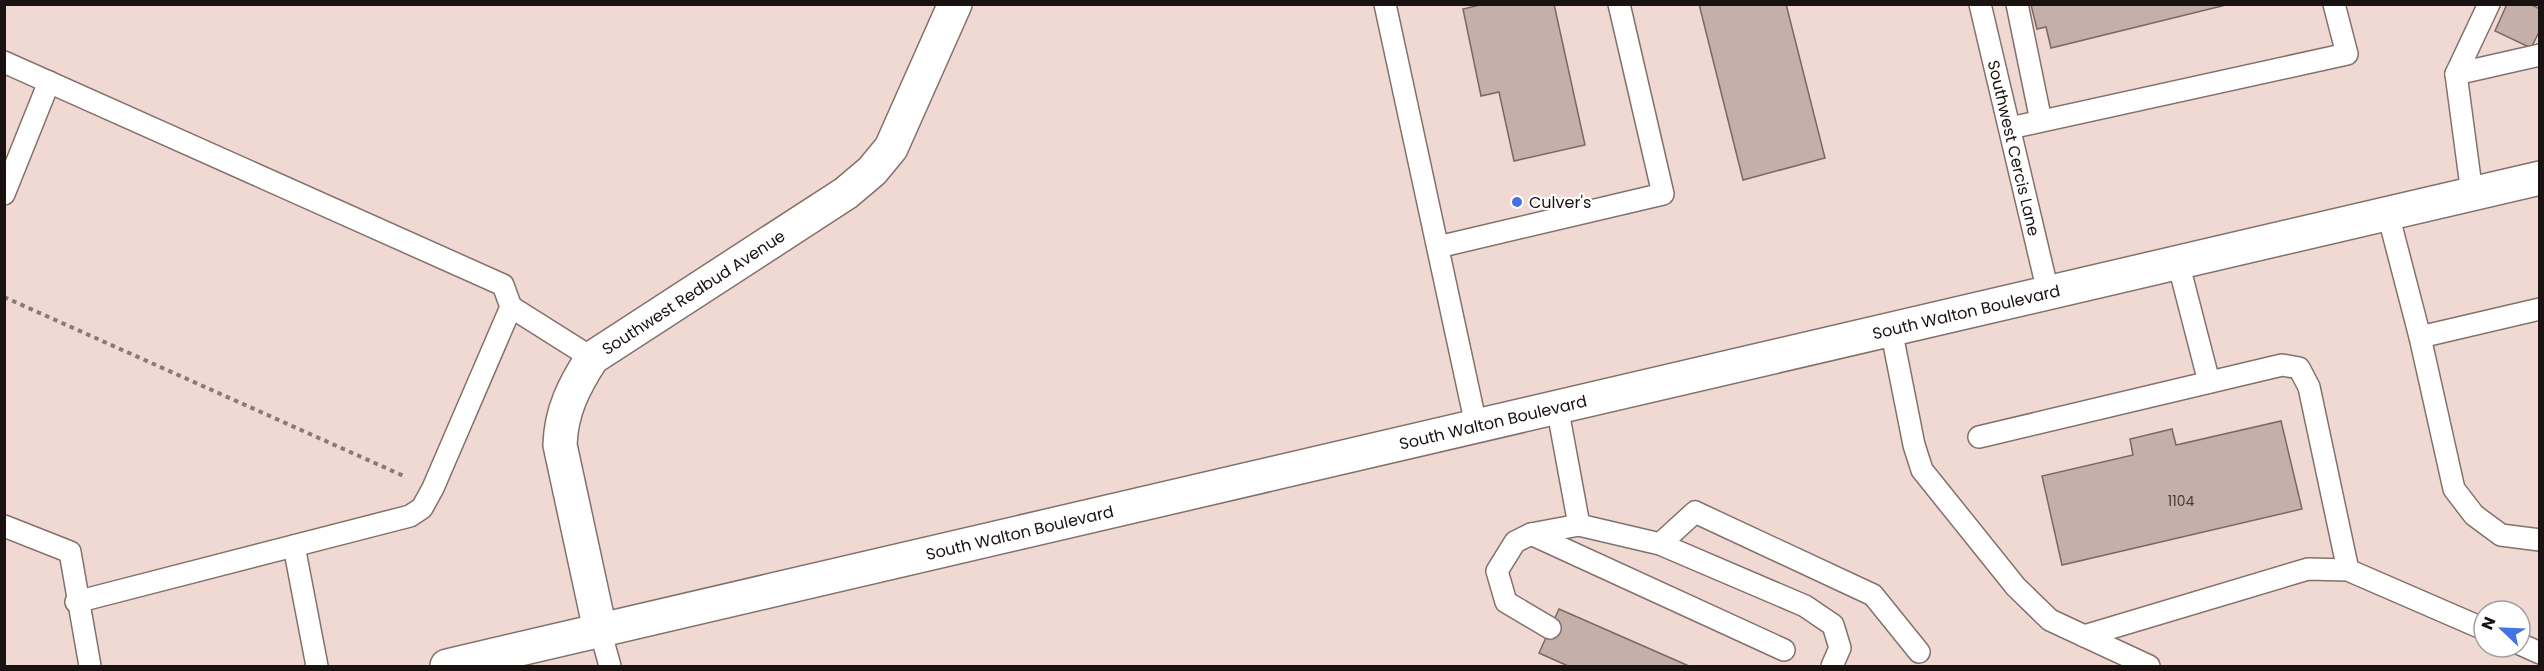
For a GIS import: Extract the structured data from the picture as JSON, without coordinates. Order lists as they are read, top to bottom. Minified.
{"streets":{"main road":["Southwest Redbud Avenue","South Walton Boulevard"],"lane":["Southwest Cercis Lane"]},"crossings":[["Southwest Cercis Lane","South Walton Boulevard"],["Southwest Redbud Avenue","South Walton Boulevard"]],"places":["Culver's"],"house_numbers":["1104"],"north":"top left"}
